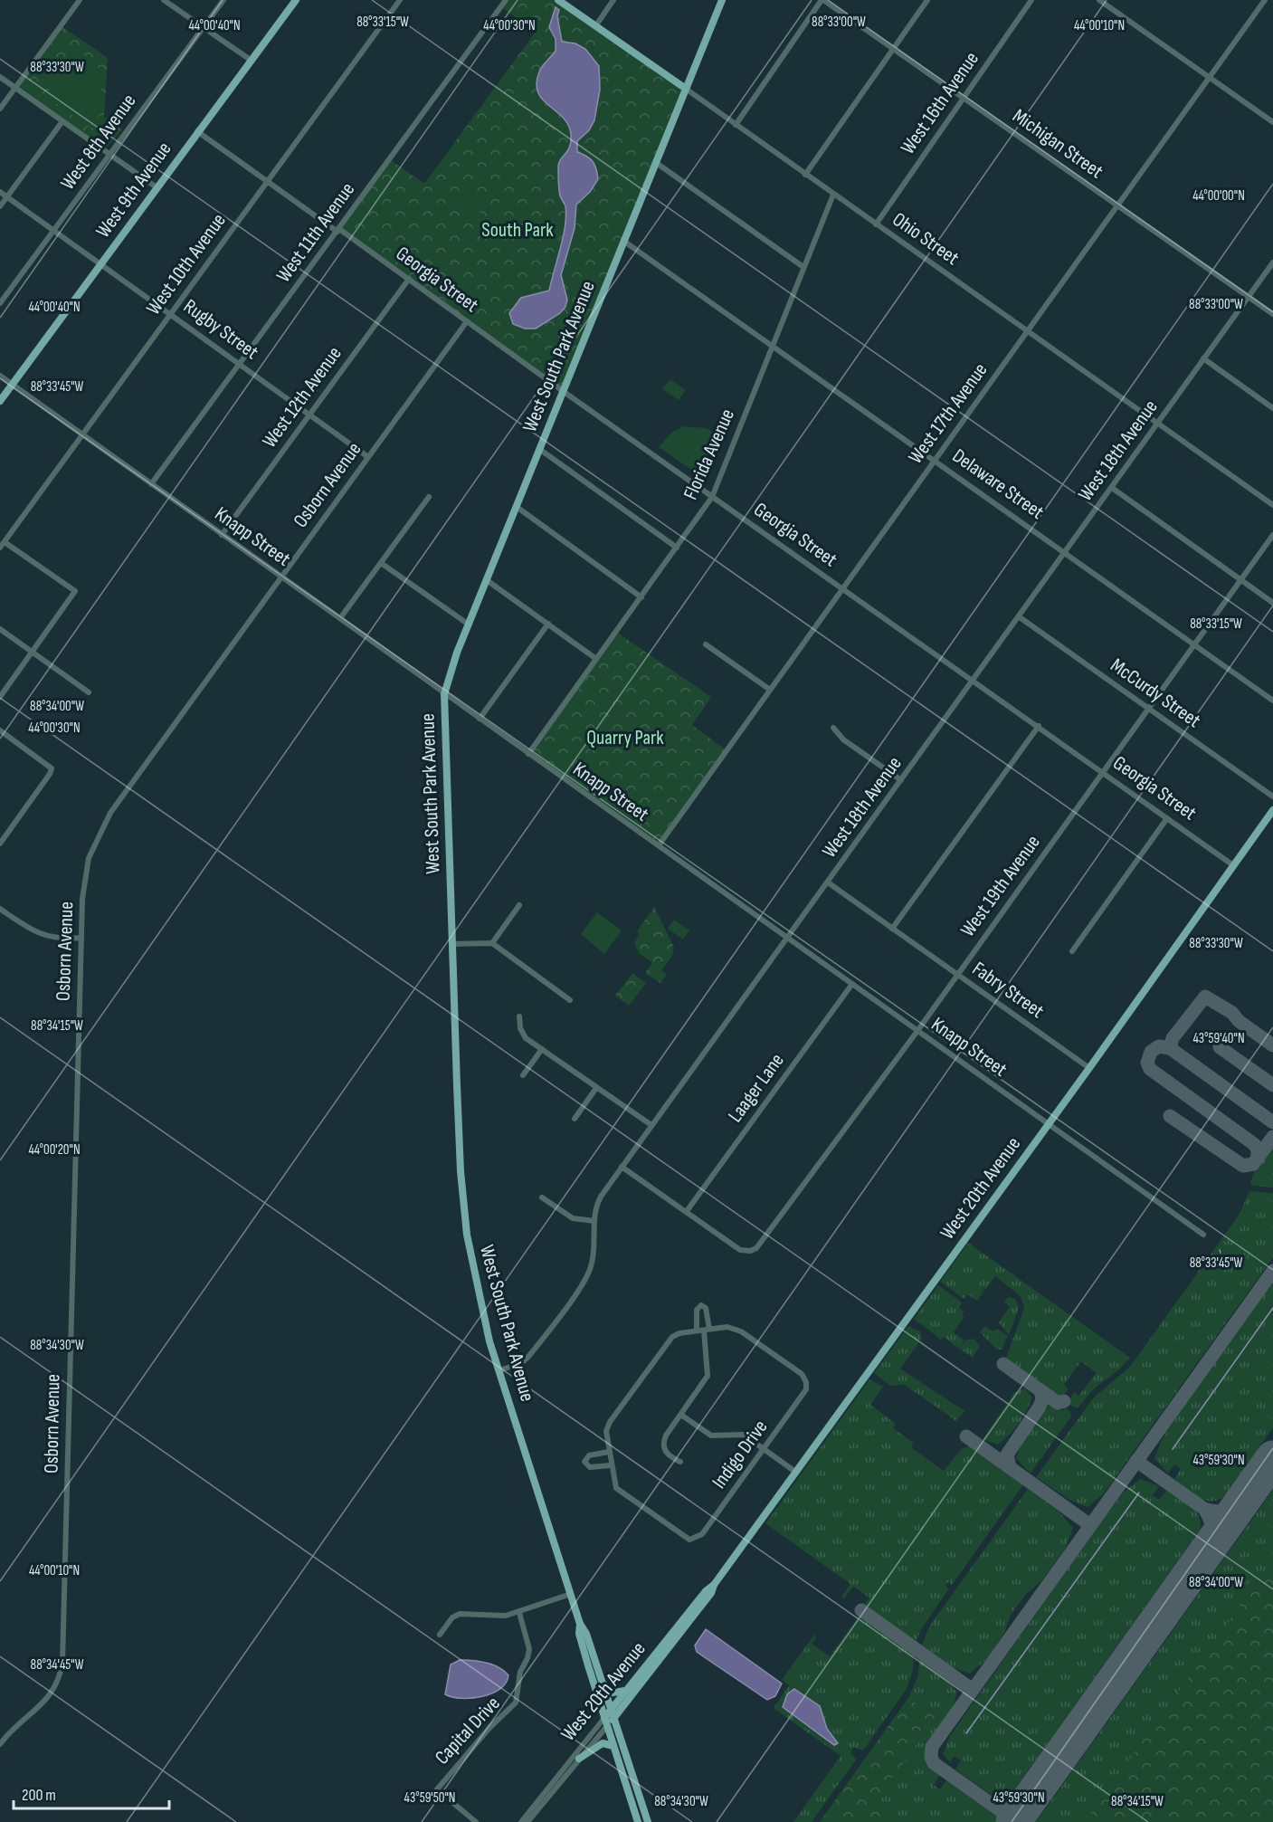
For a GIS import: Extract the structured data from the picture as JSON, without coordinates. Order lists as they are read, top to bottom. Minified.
{"streets":{"main road":["West 9th Avenue","Ohio Street","West South Park Avenue","West 20th Avenue"],"street":["West 16th Avenue","West 8th Avenue","Michigan Street","West 11th Avenue","West 10th Avenue","Georgia Street","Rugby Street","West 12th Avenue","West 17th Avenue","West 18th Avenue","Florida Avenue","Delaware Street","Osborn Avenue","Knapp Street","McCurdy Street","West 19th Avenue","Fabry Street","Laager Lane","Indigo Drive","Capital Drive"]},"crossings":[["West 16th Avenue","Michigan Street"],["West 16th Avenue","Ohio Street"],["West 8th Avenue","Rugby Street"],["Michigan Street","West 17th Avenue"],["Michigan Street","West 18th Avenue"],["West 9th Avenue","Georgia Street"],["West 9th Avenue","Rugby Street"],["West 9th Avenue","Knapp Street"],["West 11th Avenue","Georgia Street"],["West 11th Avenue","Rugby Street"],["West 11th Avenue","Knapp Street"],["Ohio Street","West South Park Avenue"],["Ohio Street","West 17th Avenue"],["Ohio Street","West 18th Avenue"],["Ohio Street","Florida Avenue"],["West 10th Avenue","Georgia Street"],["West 10th Avenue","Rugby Street"],["West 10th Avenue","Knapp Street"],["Georgia Street","West South Park Avenue"],["Georgia Street","West 12th Avenue"],["Georgia Street","West 17th Avenue"],["Georgia Street","West 18th Avenue"],["Georgia Street","Florida Avenue"],["Georgia Street","Osborn Avenue"],["Georgia Street","West 19th Avenue"],["Georgia Street","West 20th Avenue"],["Rugby Street","West 12th Avenue"],["Rugby Street","Osborn Avenue"],["West South Park Avenue","West 18th Avenue"],["West South Park Avenue","Delaware Street"],["West South Park Avenue","Knapp Street"],["West South Park Avenue","West 20th Avenue"],["West 12th Avenue","Knapp Street"],["West 17th Avenue","Delaware Street"],["West 17th Avenue","Knapp Street"],["West 18th Avenue","Delaware Street"],["West 18th Avenue","Knapp Street"],["West 18th Avenue","McCurdy Street"],["West 18th Avenue","Fabry Street"],["Florida Avenue","Delaware Street"],["Florida Avenue","Knapp Street"],["Delaware Street","West 19th Avenue"],["Osborn Avenue","Knapp Street"],["Knapp Street","West 19th Avenue"],["Knapp Street","Laager Lane"],["Knapp Street","West 20th Avenue"],["McCurdy Street","West 19th Avenue"],["West 19th Avenue","Fabry Street"],["West 19th Avenue","Laager Lane"],["Fabry Street","West 20th Avenue"]],"parks":["South Park","Quarry Park"],"scale_bar":"200 m","coordinates":["88°33'00\"W","88°33'15\"W","44°00'40\"N","44°00'30\"N","44°00'10\"N","88°33'30\"W","44°00'00\"N","88°33'45\"W","88°34'00\"W","88°34'15\"W","43°59'40\"N","44°00'20\"N","88°34'30\"W","43°59'30\"N","88°34'45\"W","43°59'50\"N"]}
